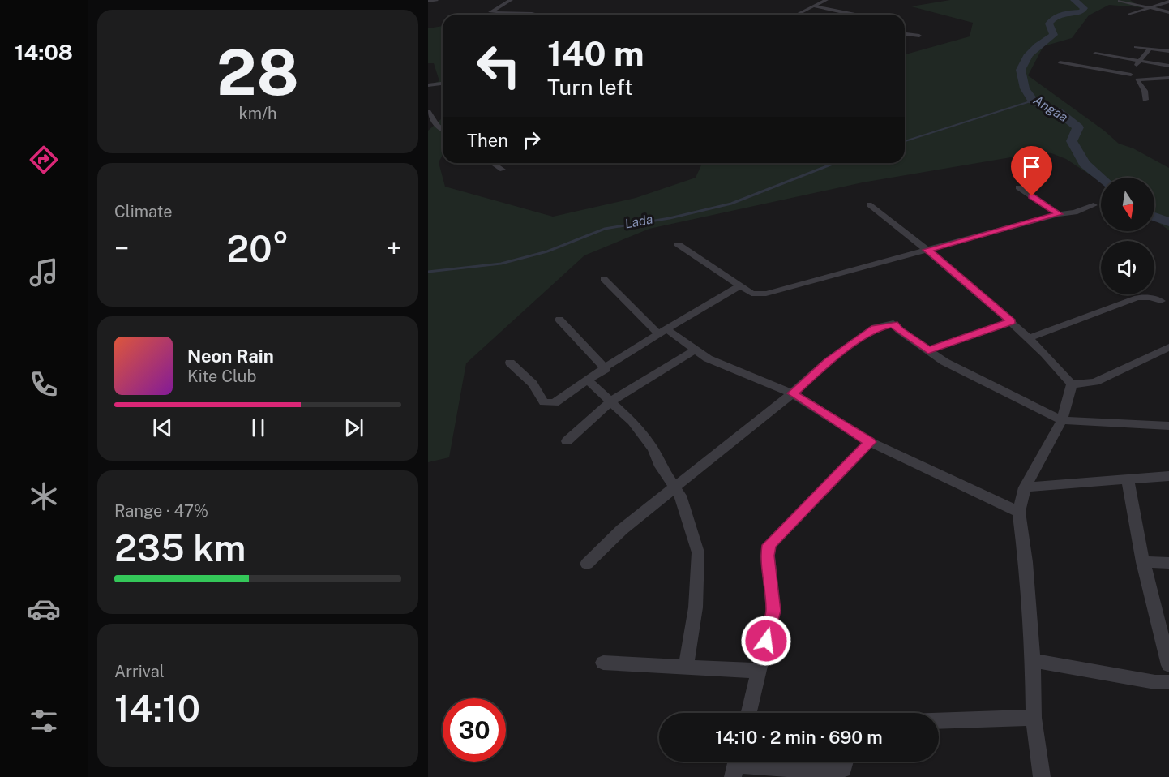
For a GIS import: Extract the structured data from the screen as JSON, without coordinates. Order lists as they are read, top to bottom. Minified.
{"water":["Angaa","Lada"],"north":"bottom","page":{"tabs":"14:08","tile":[["28","km/h"],"Climate",["Range · 47%","235 km"],["Arrival","14:10"]],"turn":["140 m","Turn left"],"then":"Then","heat":["−","20°","+"],"song":["Neon Rain","Kite Club"],"limit":"30","trip":"14:10 · 2 min · 690 m"}}
